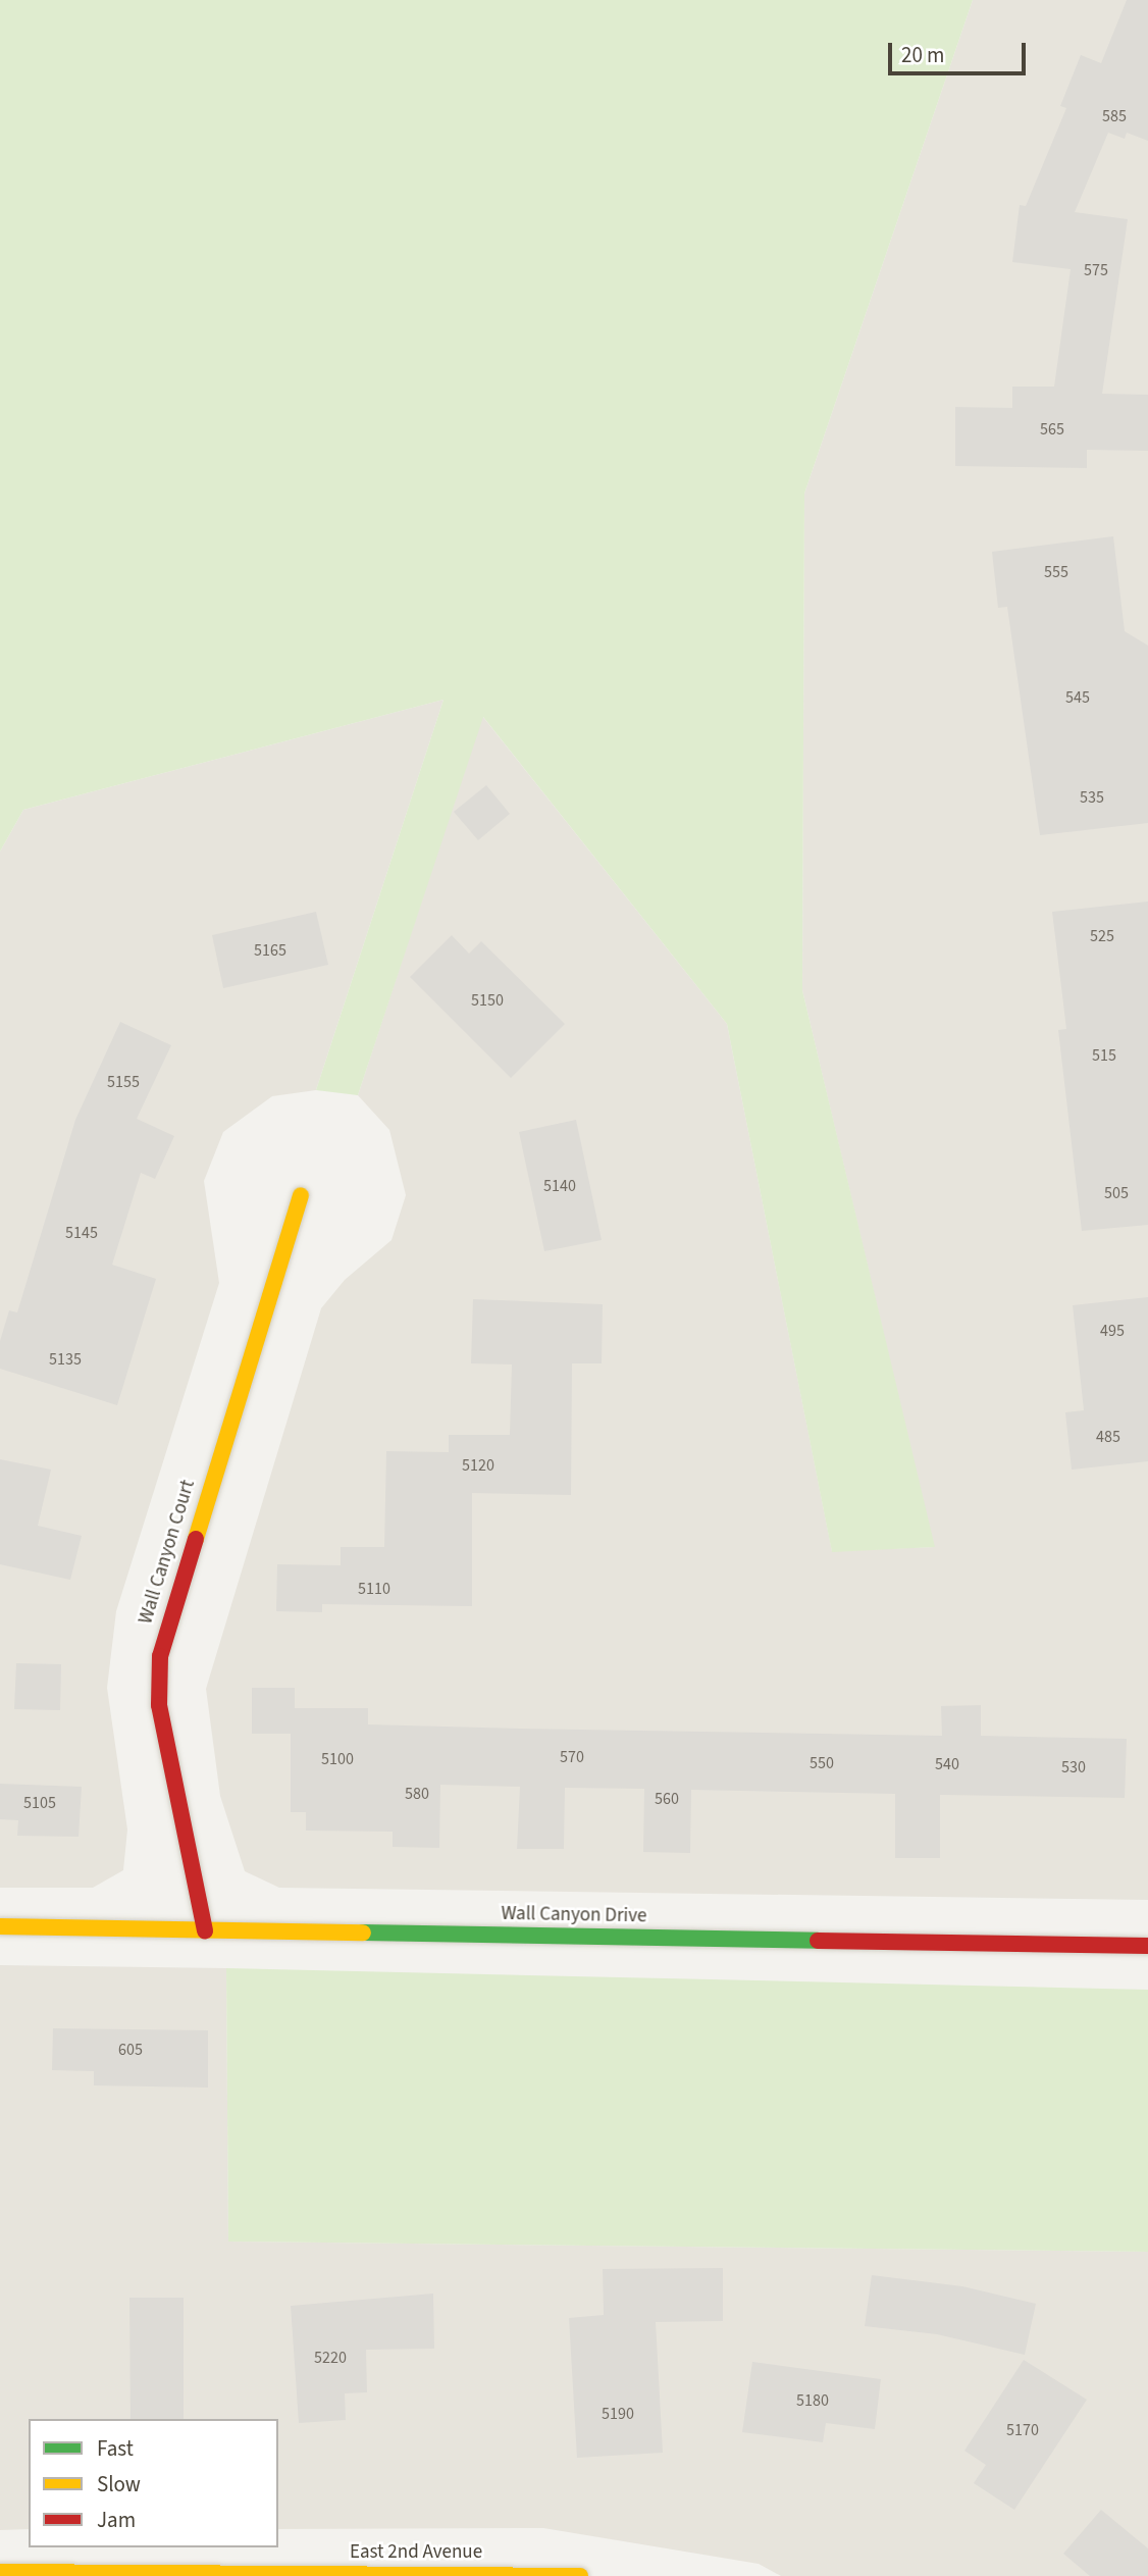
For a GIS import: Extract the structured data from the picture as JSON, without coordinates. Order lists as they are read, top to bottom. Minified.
{"streets":{"street":["Wall Canyon Court","Wall Canyon Drive","East 2nd Avenue"]},"crossings":[["Wall Canyon Court","Wall Canyon Drive"]],"house_numbers":["585","575","565","555","545","535","525","5165","5150","515","5155","5140","505","5145","495","5135","485","5120","5110","570","5100","550","540","530","580","560","5105","605","5220","5180","5190","5170"],"legend":["Fast","Slow","Jam"],"scale_bar":"20 m"}
